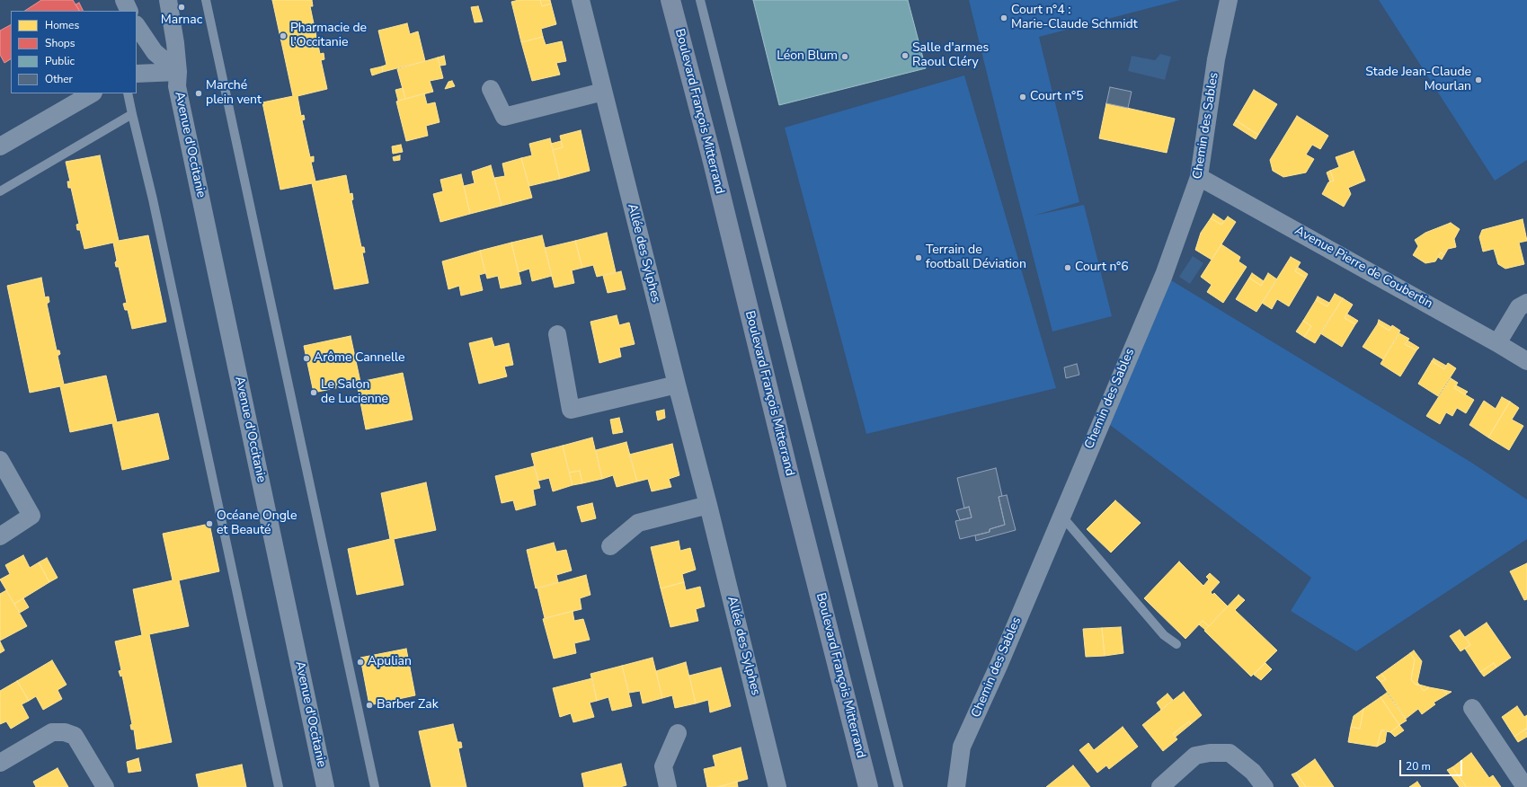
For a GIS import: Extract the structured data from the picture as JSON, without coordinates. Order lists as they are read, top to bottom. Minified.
{"streets":{"main road":["Boulevard François Mitterrand"],"street":["Chemin des Sables","Avenue d'Occitanie","Allée des Sylphes","Avenue Pierre de Coubertin"]},"crossings":[["Chemin des Sables","Avenue Pierre de Coubertin"]],"places":["Marnac","Court n°4 : Marie-Claude Schmidt","Pharmacie de l'Occitanie","Salle d'armes Raoul Cléry","Léon Blum","Stade Jean-Claude Mourlan","Marché plein vent","Court n°5","Terrain de football Déviation","Court n°6","Arôme Cannelle","Le Salon de Lucienne","Océane Ongle et Beauté","Apulian","Barber Zak"],"legend":["Homes","Shops","Public","Other"],"scale_bar":"20 m"}
